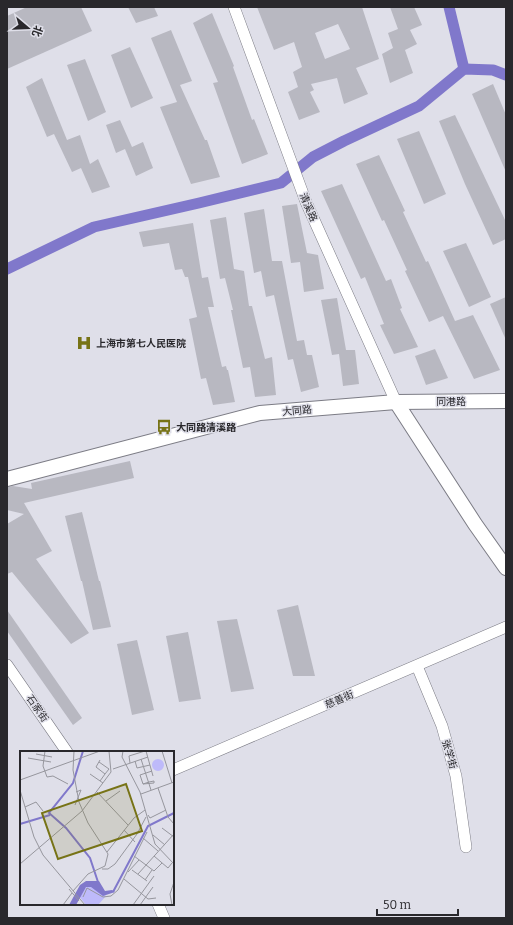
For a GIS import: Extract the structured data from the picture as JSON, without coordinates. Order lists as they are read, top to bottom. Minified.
{"streets":{"street":["清溪路","同港路","大同路","慈善街","石家街","张学街"]},"crossings":[["清溪路","同港路"],["清溪路","大同路"],["同港路","大同路"],["慈善街","张学街"]],"places":{"hospital":["上海市第七人民医院"],"bus stop":["大同路清溪路"]},"scale_bar":"50 m","north":"right"}
